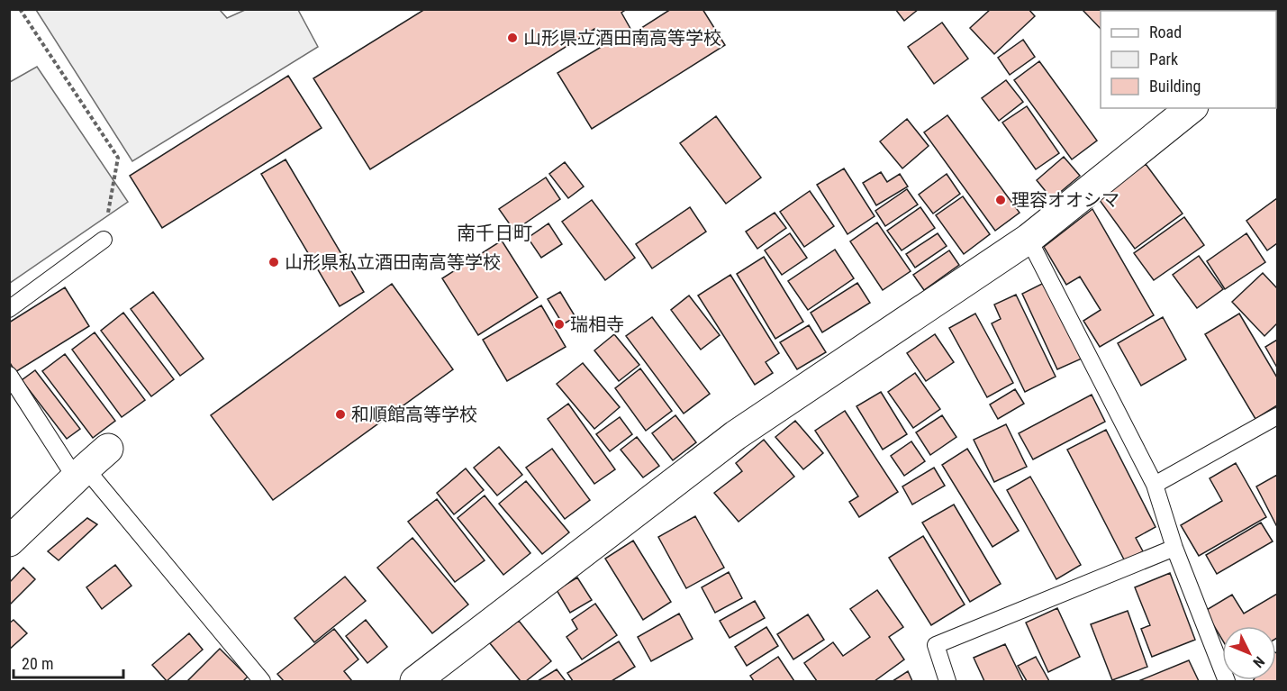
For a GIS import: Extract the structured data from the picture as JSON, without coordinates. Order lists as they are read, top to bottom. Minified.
{"districts":["南千日町"],"places":["山形県立酒田南高等学校","理容オオシマ","山形県私立酒田南高等学校","瑞相寺","和順館高等学校"],"legend":["Road","Park","Building"],"scale_bar":"20 m","north":"bottom right"}
